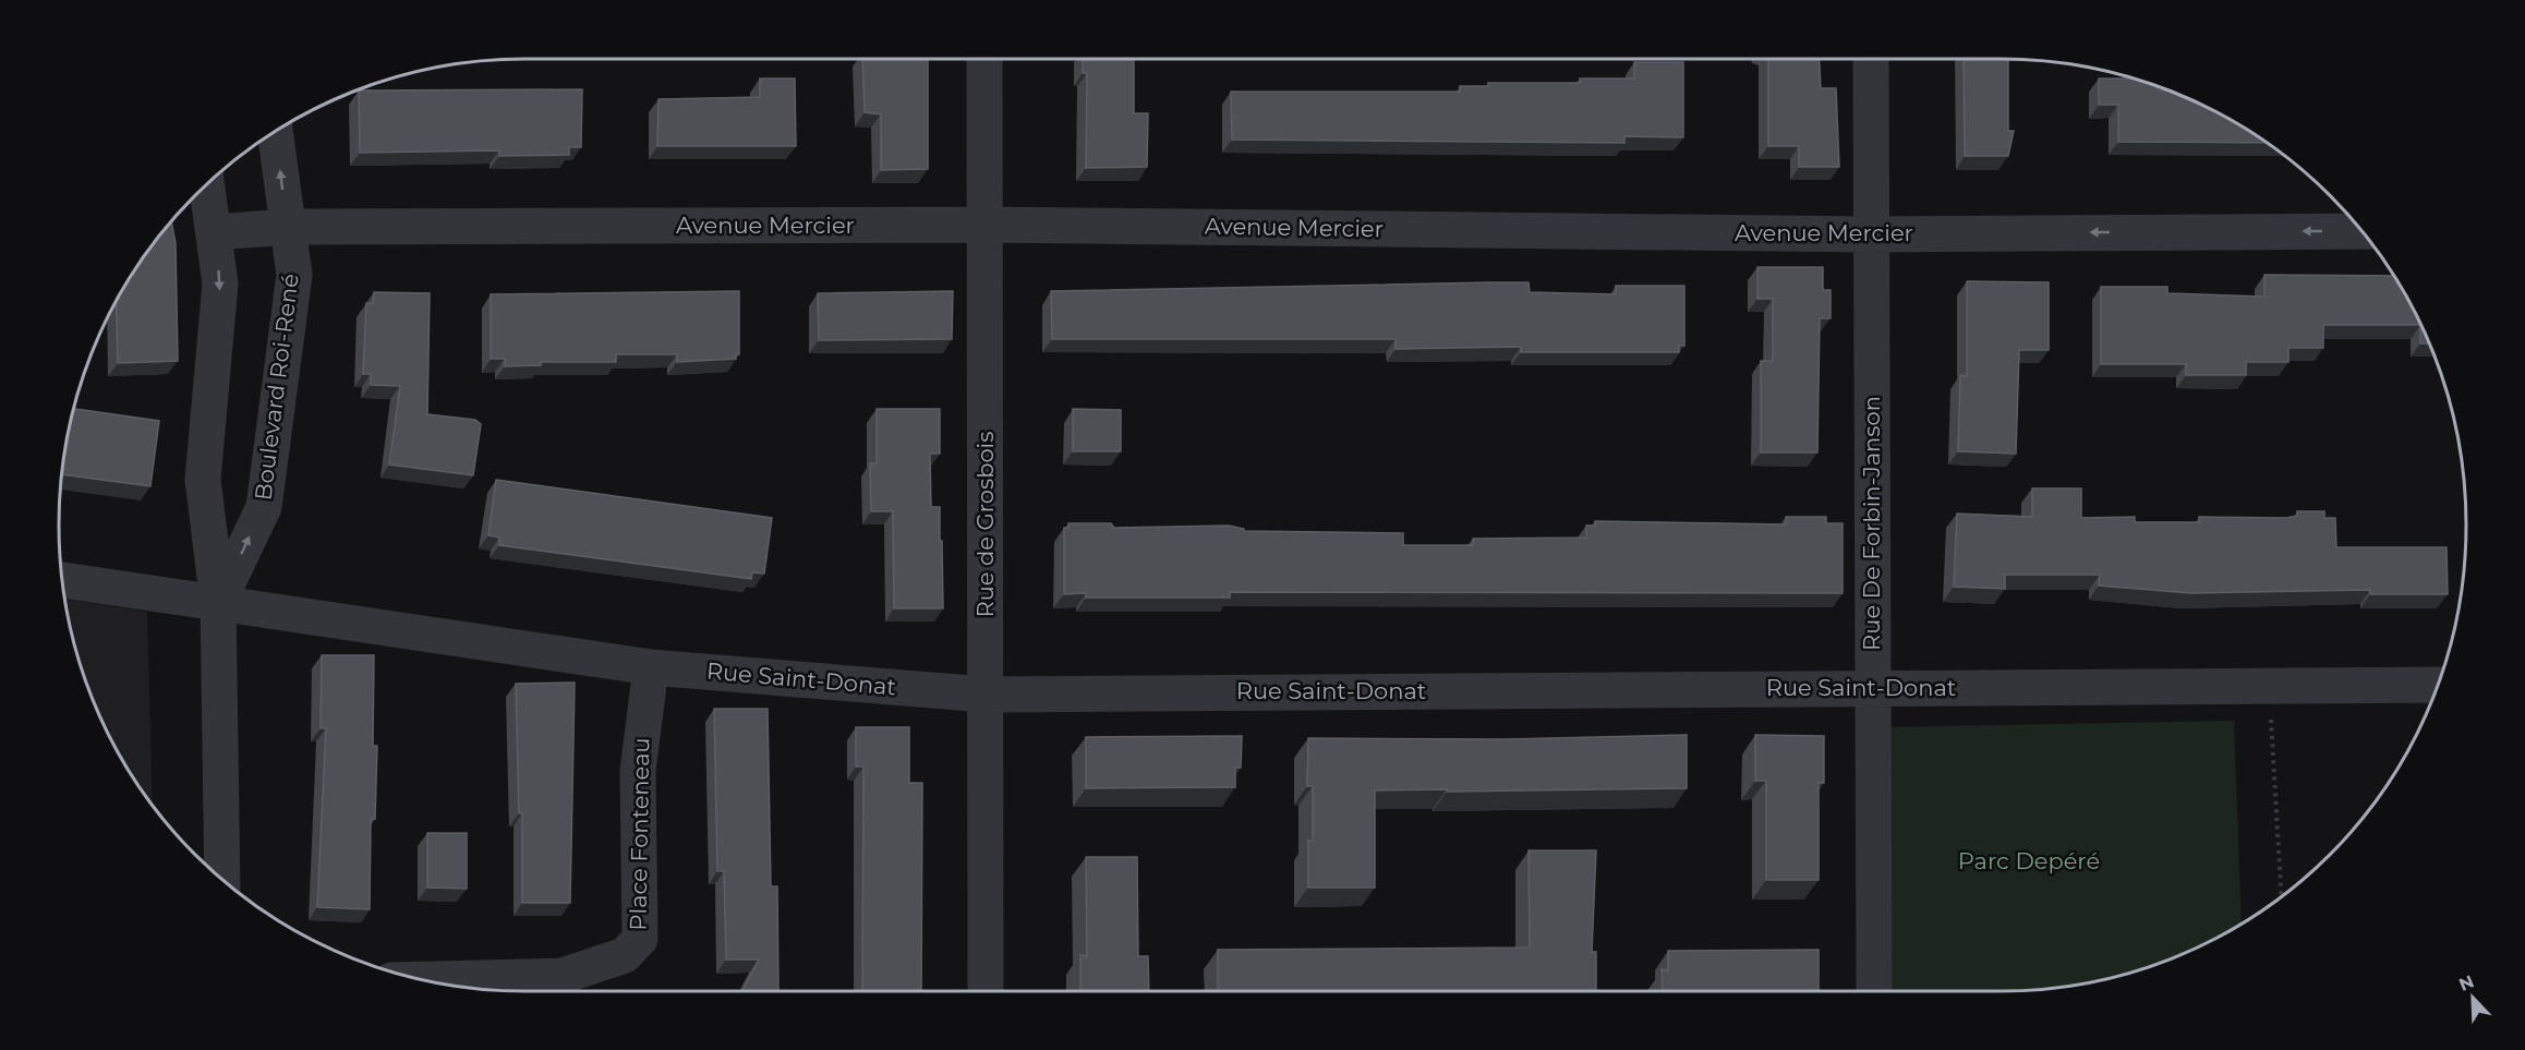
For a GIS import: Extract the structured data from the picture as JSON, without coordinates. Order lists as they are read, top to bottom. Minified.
{"streets":{"street":["Avenue Mercier","Boulevard Roi-René","Rue De Forbin-Janson","Rue de Grosbois","Rue Saint-Donat","Place Fonteneau"]},"crossings":[["Avenue Mercier","Boulevard Roi-René"],["Avenue Mercier","Rue De Forbin-Janson"],["Avenue Mercier","Rue de Grosbois"],["Boulevard Roi-René","Rue Saint-Donat"],["Rue De Forbin-Janson","Rue Saint-Donat"],["Rue de Grosbois","Rue Saint-Donat"],["Rue Saint-Donat","Place Fonteneau"]],"parks":["Parc Depéré"],"north":"top left"}
